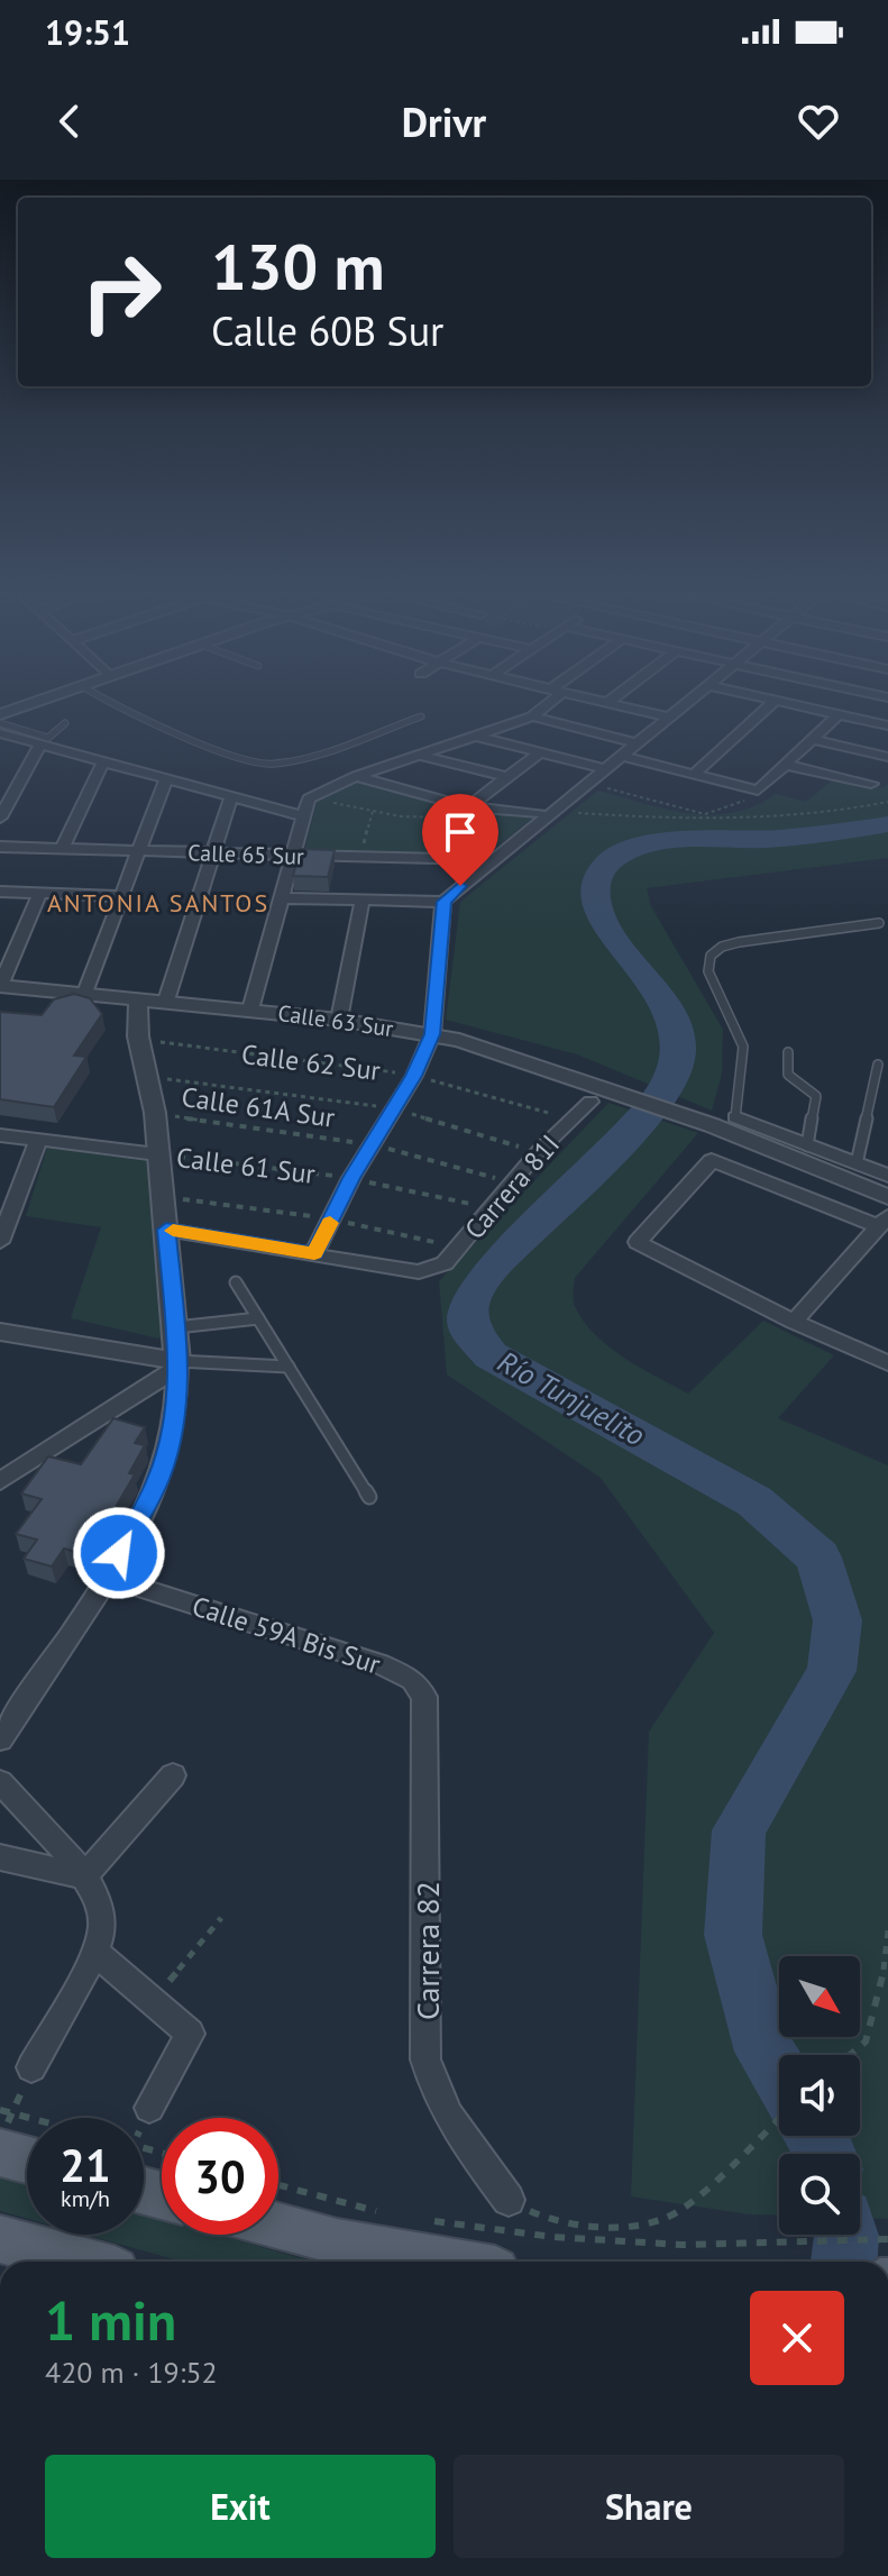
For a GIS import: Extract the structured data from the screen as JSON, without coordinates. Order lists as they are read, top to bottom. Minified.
{"streets":{"street":["Calle 65 Sur","Calle 63 Sur","Calle 61 Sur","Carrera 81I","Calle 59A Bis Sur","Carrera 82"],"path":["Calle 62 Sur","Calle 61A Sur"]},"crossings":[["Calle 62 Sur","Carrera 81I"],["Calle 61A Sur","Carrera 81I"],["Calle 61 Sur","Carrera 81I"],["Calle 59A Bis Sur","Carrera 82"]],"districts":["ANTONIA SANTOS"],"water":["Río Tunjuelito"],"north":"bottom right","page":{"status":"19:51","header":"Drivr","turn":["130 m","Calle 60B Sur"],"speed":"21 km/h","limit":"30","heading":["1 min","420 m · 19:52"],"buttons":["Exit","Share"]}}
